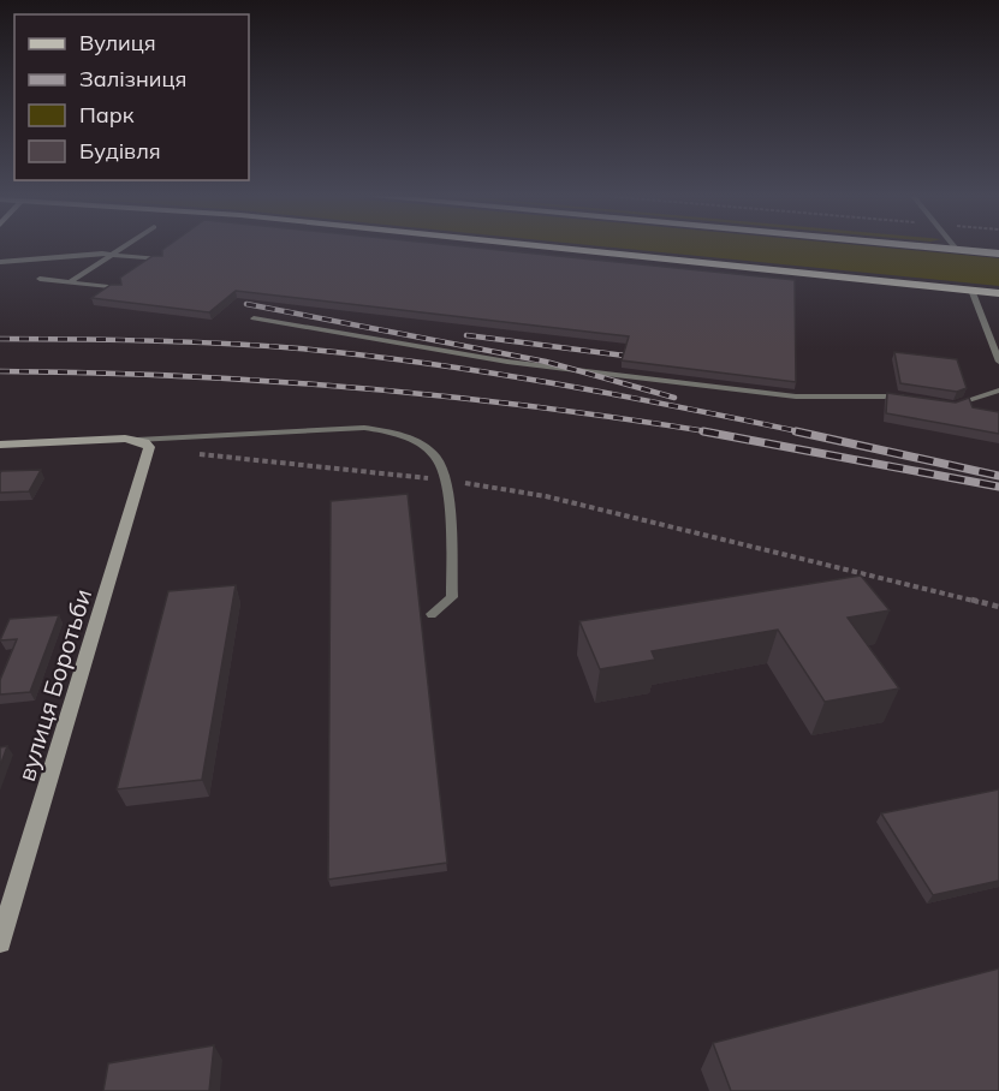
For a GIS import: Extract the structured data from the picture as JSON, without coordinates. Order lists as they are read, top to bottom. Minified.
{"streets":{"street":["вулиця Боротьби"]},"legend":["Вулиця","Залізниця","Парк","Будівля"]}
